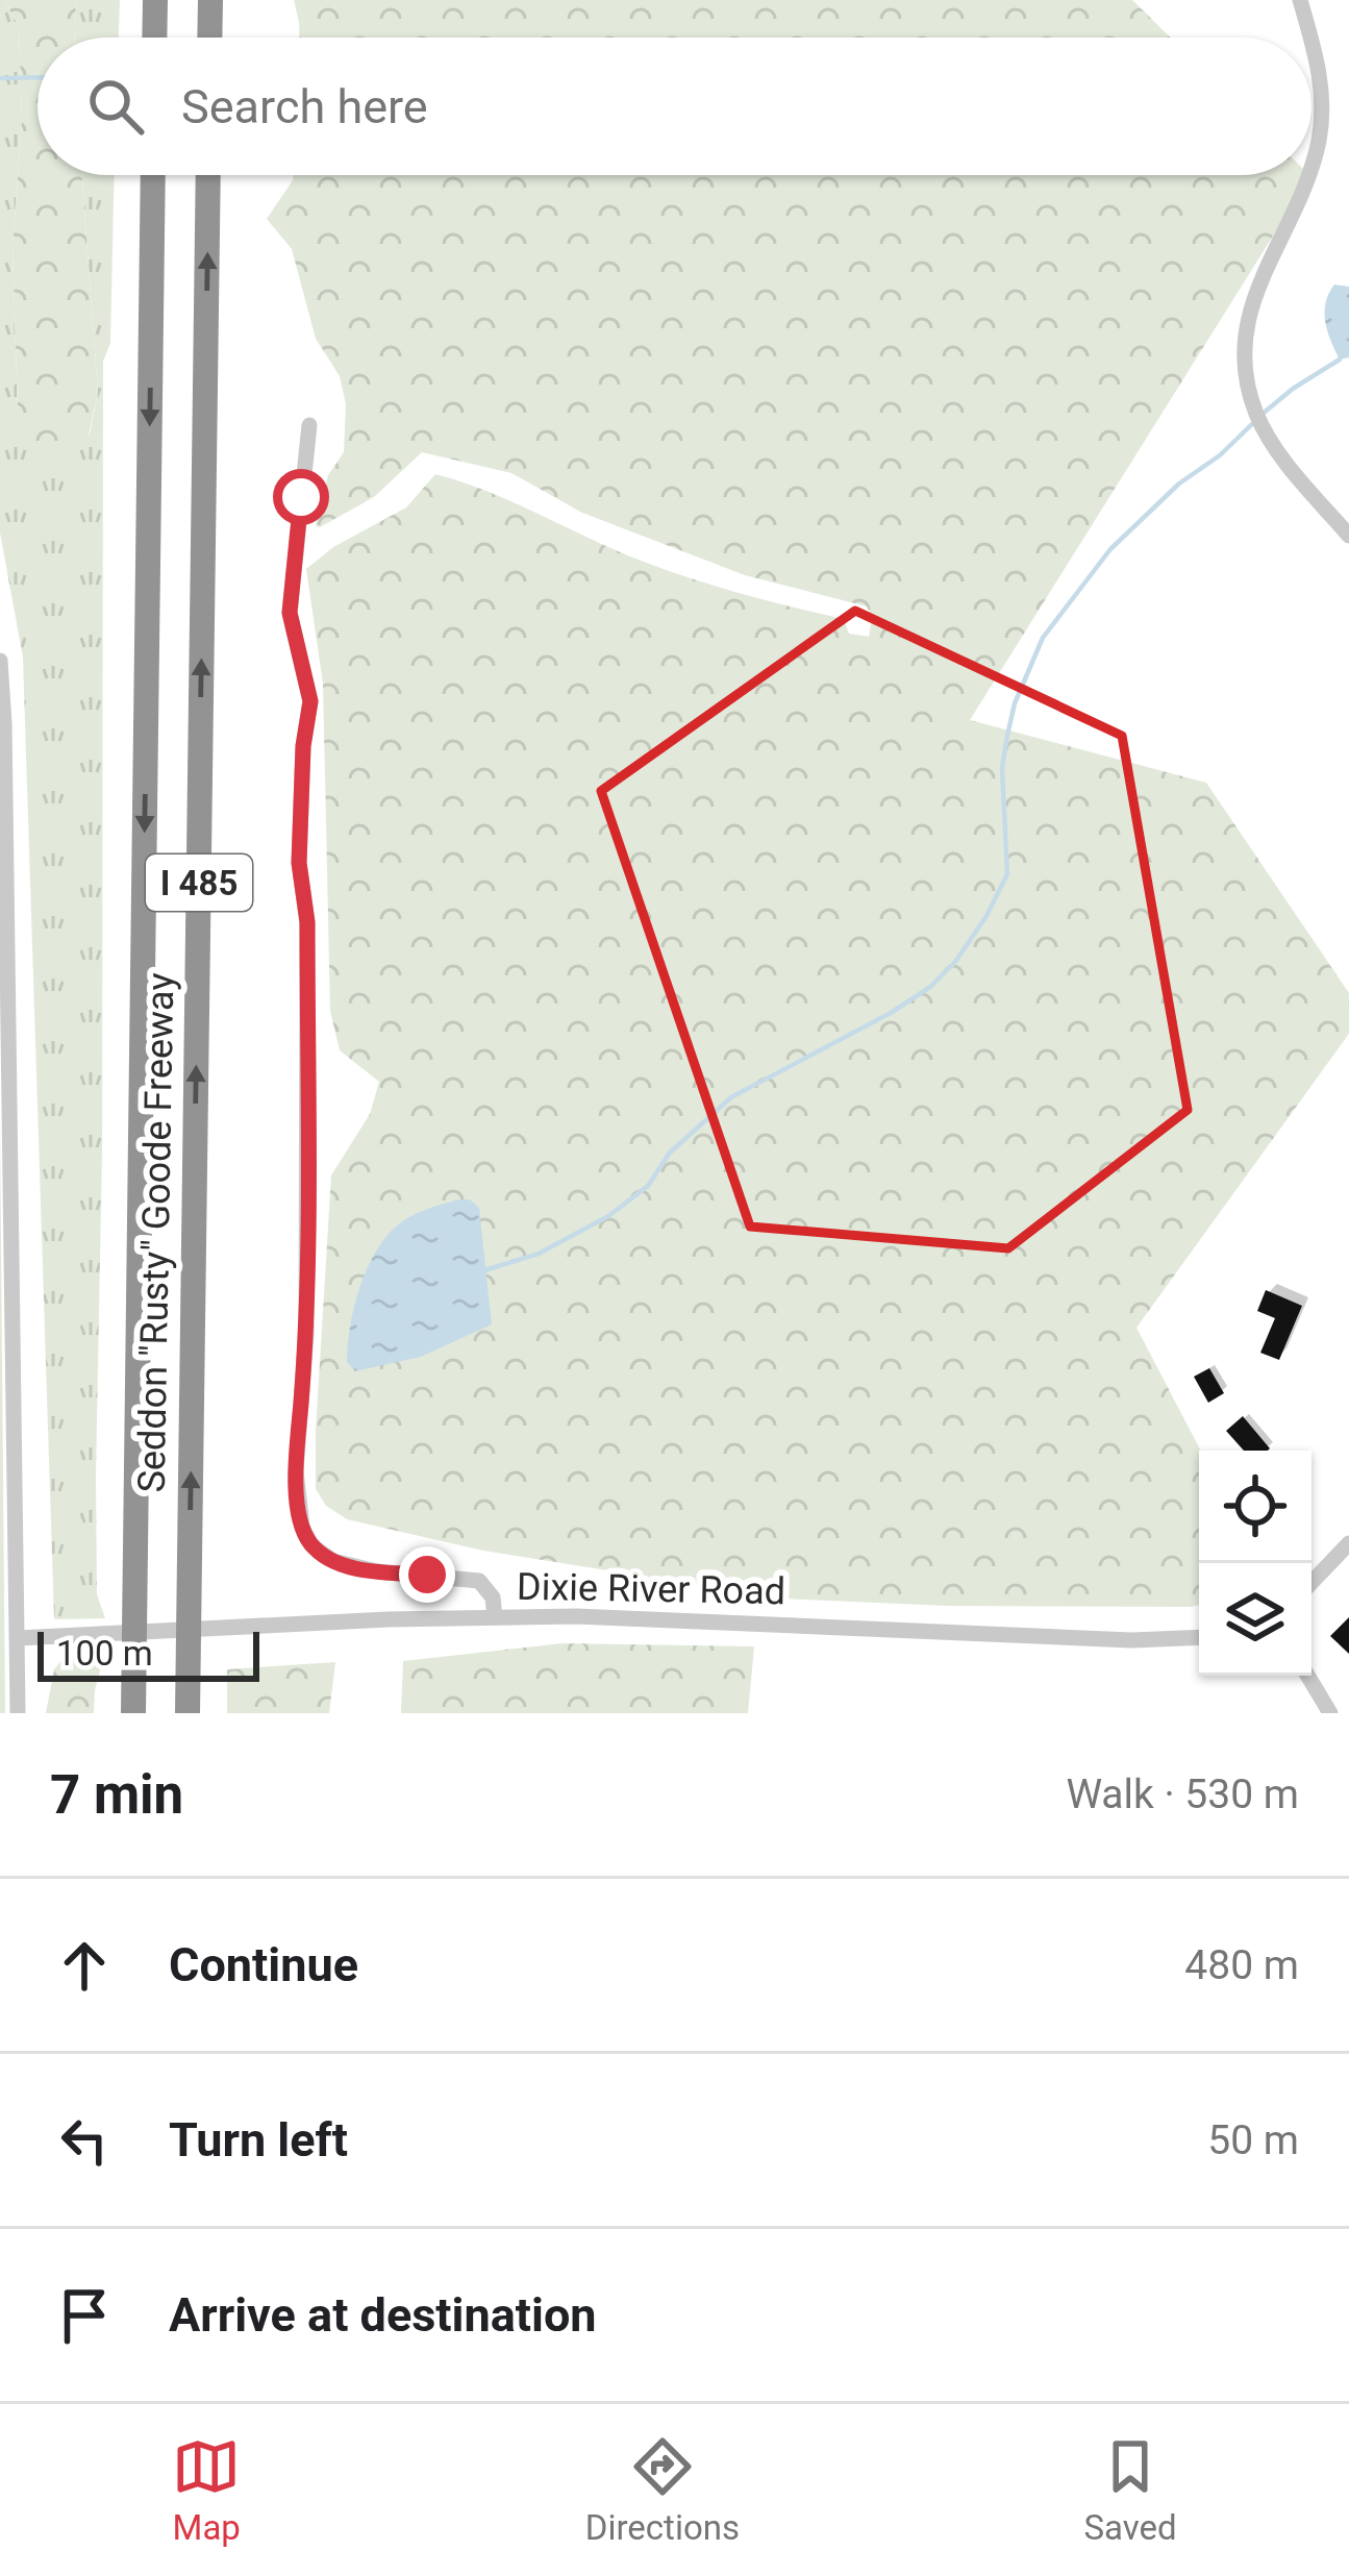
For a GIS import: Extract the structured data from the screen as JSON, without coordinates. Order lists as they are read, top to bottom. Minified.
{"streets":{"highway":["I 485","Seddon \"Rusty\" Goode Freeway"],"street":["Dixie River Road"]},"scale_bar":"100 m","page":{"search":"Search here","scale":"100 m","heading":["7 min","Walk · 530 m"],"list":[["Continue","480 m"],["Turn left","50 m"],"Arrive at destination"],"nav":["Map","Directions","Saved"]}}
